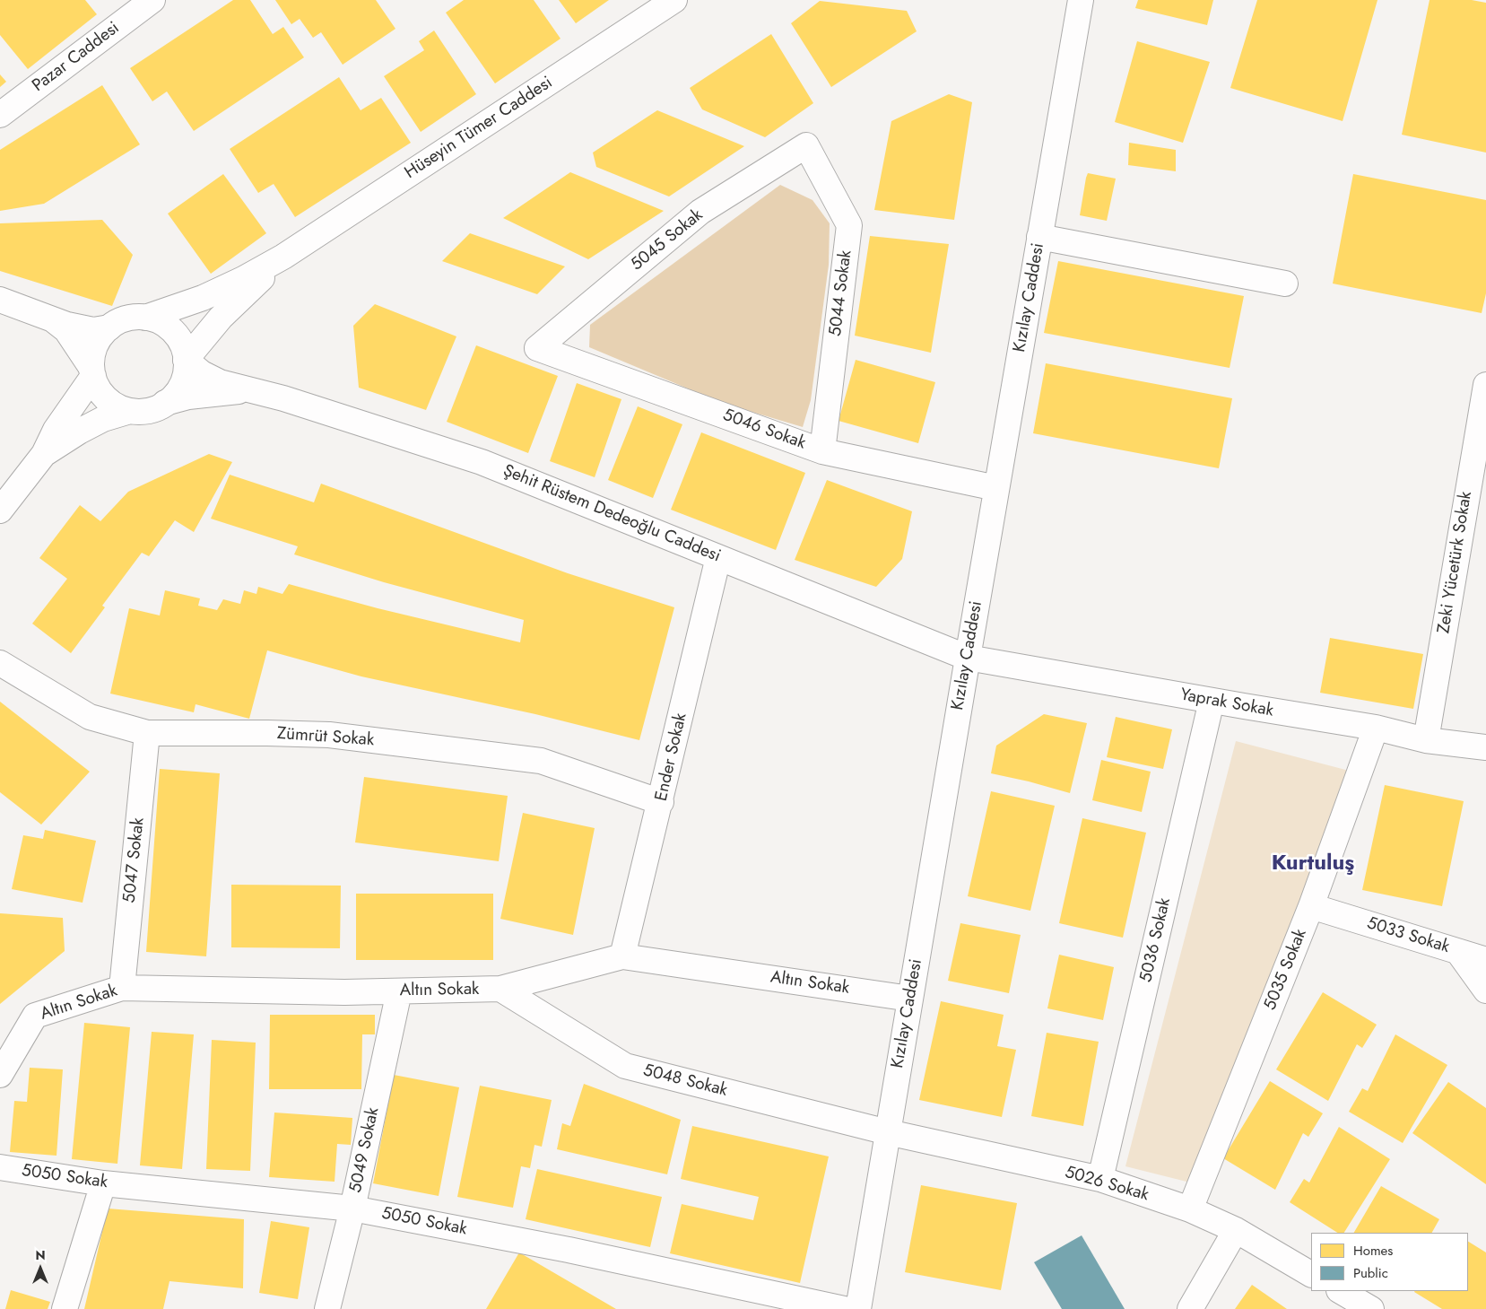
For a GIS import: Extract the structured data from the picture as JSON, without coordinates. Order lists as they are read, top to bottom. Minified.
{"streets":{"street":["Pazar Caddesi","Hüseyin Tümer Caddesi","5045 Sokak","5044 Sokak","Kızılay Caddesi","5046 Sokak","Şehit Rüstem Dedeoğlu Caddesi","Zeki Yücetürk Sokak","Yaprak Sokak","Zümrüt Sokak","Ender Sokak","5047 Sokak","5033 Sokak","5036 Sokak","5035 Sokak","Altın Sokak","5048 Sokak","5049 Sokak","5050 Sokak","5026 Sokak"]},"crossings":[["Hüseyin Tümer Caddesi","Şehit Rüstem Dedeoğlu Caddesi"],["5045 Sokak","5044 Sokak"],["5045 Sokak","5046 Sokak"],["5044 Sokak","5046 Sokak"],["Kızılay Caddesi","5046 Sokak"],["Kızılay Caddesi","Şehit Rüstem Dedeoğlu Caddesi"],["Kızılay Caddesi","Yaprak Sokak"],["Kızılay Caddesi","Altın Sokak"],["Kızılay Caddesi","5048 Sokak"],["Kızılay Caddesi","5026 Sokak"],["Şehit Rüstem Dedeoğlu Caddesi","Yaprak Sokak"],["Şehit Rüstem Dedeoğlu Caddesi","Ender Sokak"],["Zeki Yücetürk Sokak","Yaprak Sokak"],["Yaprak Sokak","5036 Sokak"],["Yaprak Sokak","5035 Sokak"],["Zümrüt Sokak","Ender Sokak"],["Zümrüt Sokak","5047 Sokak"],["Ender Sokak","Altın Sokak"],["5047 Sokak","Altın Sokak"],["5033 Sokak","5035 Sokak"],["5036 Sokak","5026 Sokak"],["5035 Sokak","5026 Sokak"],["Altın Sokak","5048 Sokak"],["Altın Sokak","5049 Sokak"],["5048 Sokak","5026 Sokak"],["5049 Sokak","5050 Sokak"]],"districts":["Kurtuluş"],"legend":["Homes","Public"],"north":"top"}
